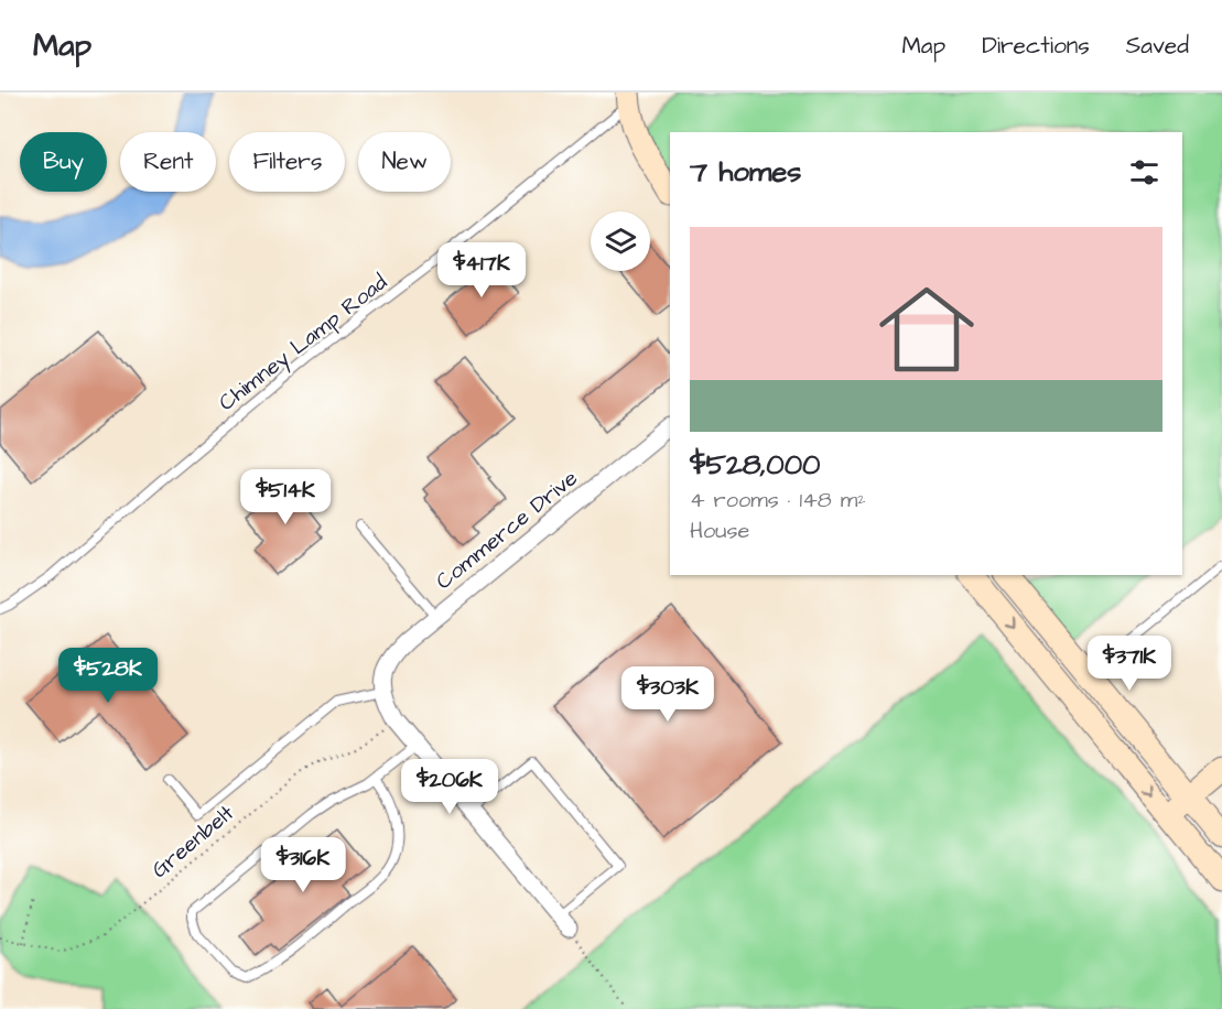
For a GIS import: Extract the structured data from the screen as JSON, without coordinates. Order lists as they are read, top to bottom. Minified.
{"streets":{"street":["Commerce Drive"],"lane":["Chimney Lamp Road"],"path":["Greenbelt"]},"page":{"header":"Map","nav":["Map","Directions","Saved"],"chip":["Buy","Rent","Filters","New"],"heading":"7 homes","list":[{"name":"$528,000","note":"4 rooms · 148 m² · House"}],"price":["$417K","$514K","$371K","$528K","$303K","$206K","$316K"]}}
